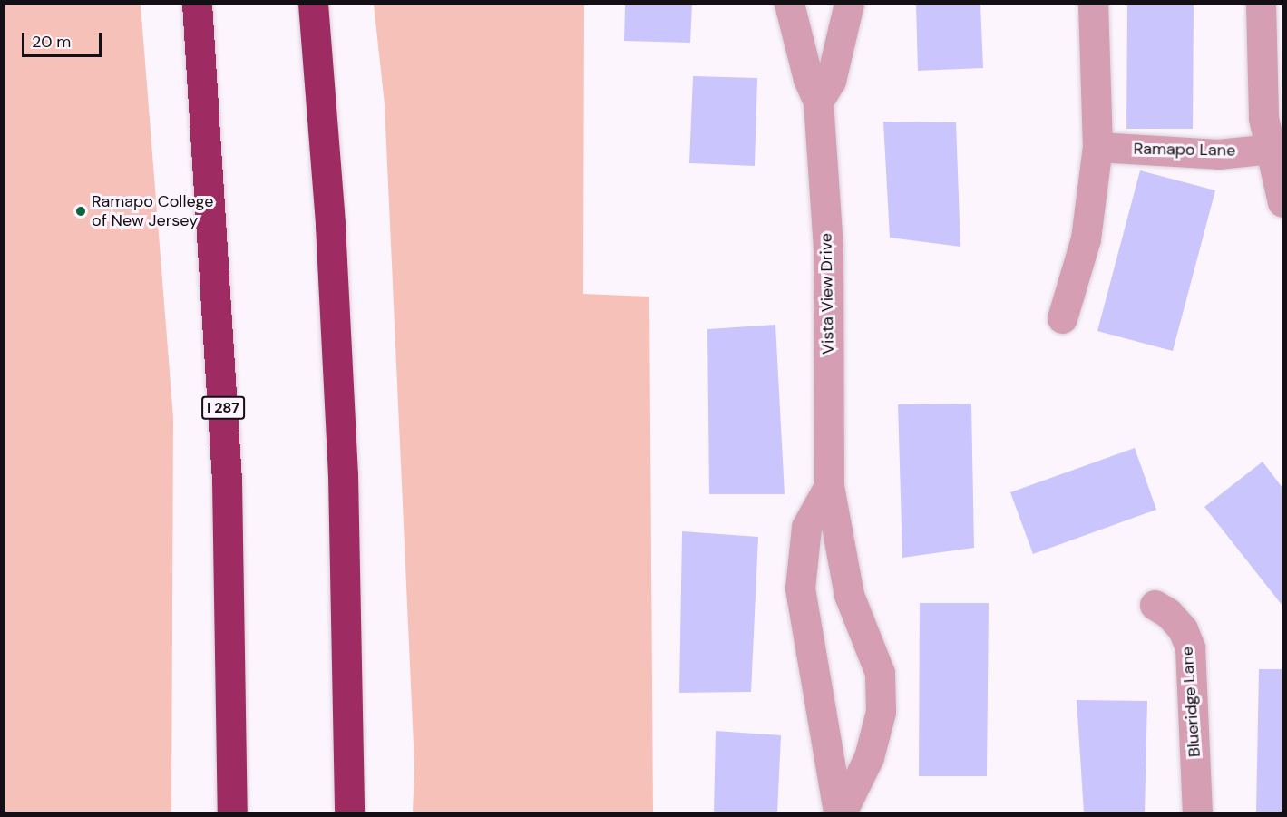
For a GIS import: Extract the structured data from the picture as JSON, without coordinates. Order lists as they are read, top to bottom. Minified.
{"streets":{"highway":["I 287"],"street":["Ramapo Lane","Vista View Drive","Blueridge Lane"]},"places":["Ramapo College of New Jersey"],"scale_bar":"20 m"}
